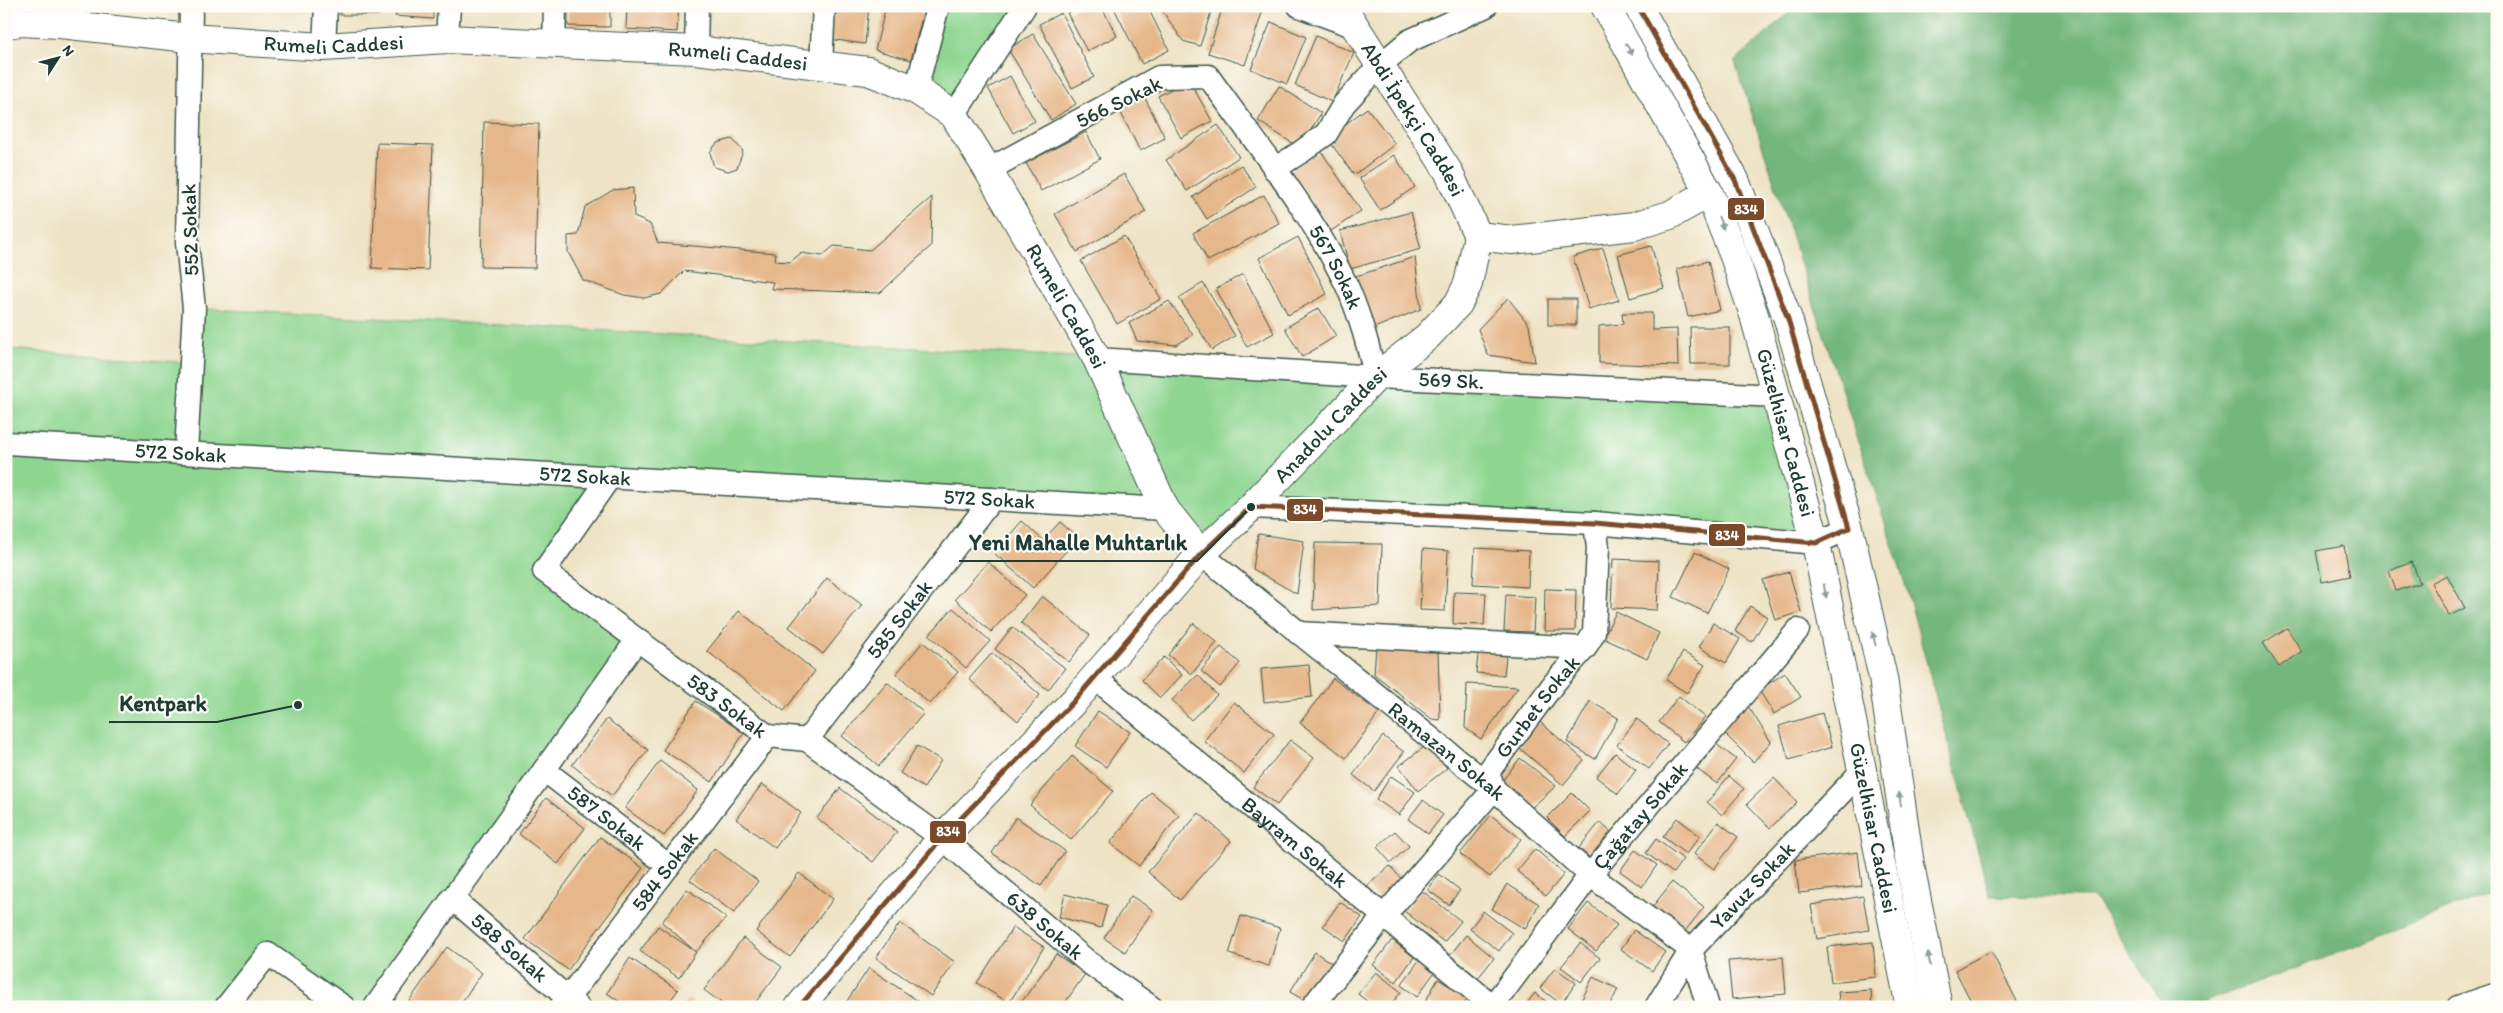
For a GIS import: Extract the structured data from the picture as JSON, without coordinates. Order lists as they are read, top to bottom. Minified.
{"streets":{"street":["Rumeli Caddesi","566 Sokak","Abdi İpekçi Caddesi","552 Sokak","567 Sokak","569 Sk.","Anadolu Caddesi","Güzelhisar Caddesi","572 Sokak","585 Sokak","583 Sokak","Gurbet Sokak","Ramazan Sokak","Çağatay Sokak","587 Sokak","Bayram Sokak","584 Sokak","Yavuz Sokak","638 Sokak","588 Sokak"]},"crossings":[["Rumeli Caddesi","566 Sokak"],["Rumeli Caddesi","552 Sokak"],["Rumeli Caddesi","569 Sk."],["Rumeli Caddesi","Anadolu Caddesi"],["Rumeli Caddesi","572 Sokak"],["Rumeli Caddesi","Ramazan Sokak"],["566 Sokak","567 Sokak"],["Abdi İpekçi Caddesi","Anadolu Caddesi"],["552 Sokak","572 Sokak"],["567 Sokak","569 Sk."],["567 Sokak","Anadolu Caddesi"],["569 Sk.","Anadolu Caddesi"],["569 Sk.","Güzelhisar Caddesi"],["Anadolu Caddesi","Ramazan Sokak"],["Anadolu Caddesi","Bayram Sokak"],["Anadolu Caddesi","638 Sokak"],["Güzelhisar Caddesi","Yavuz Sokak"],["572 Sokak","585 Sokak"],["572 Sokak","583 Sokak"],["585 Sokak","583 Sokak"],["583 Sokak","584 Sokak"],["Gurbet Sokak","Ramazan Sokak"],["Gurbet Sokak","Bayram Sokak"],["Ramazan Sokak","Çağatay Sokak"],["Ramazan Sokak","Yavuz Sokak"],["Çağatay Sokak","Bayram Sokak"],["587 Sokak","584 Sokak"],["584 Sokak","588 Sokak"]],"places":["Yeni Mahalle Muhtarlık","Kentpark"],"lines":["transit line 834"],"north":"top right"}
